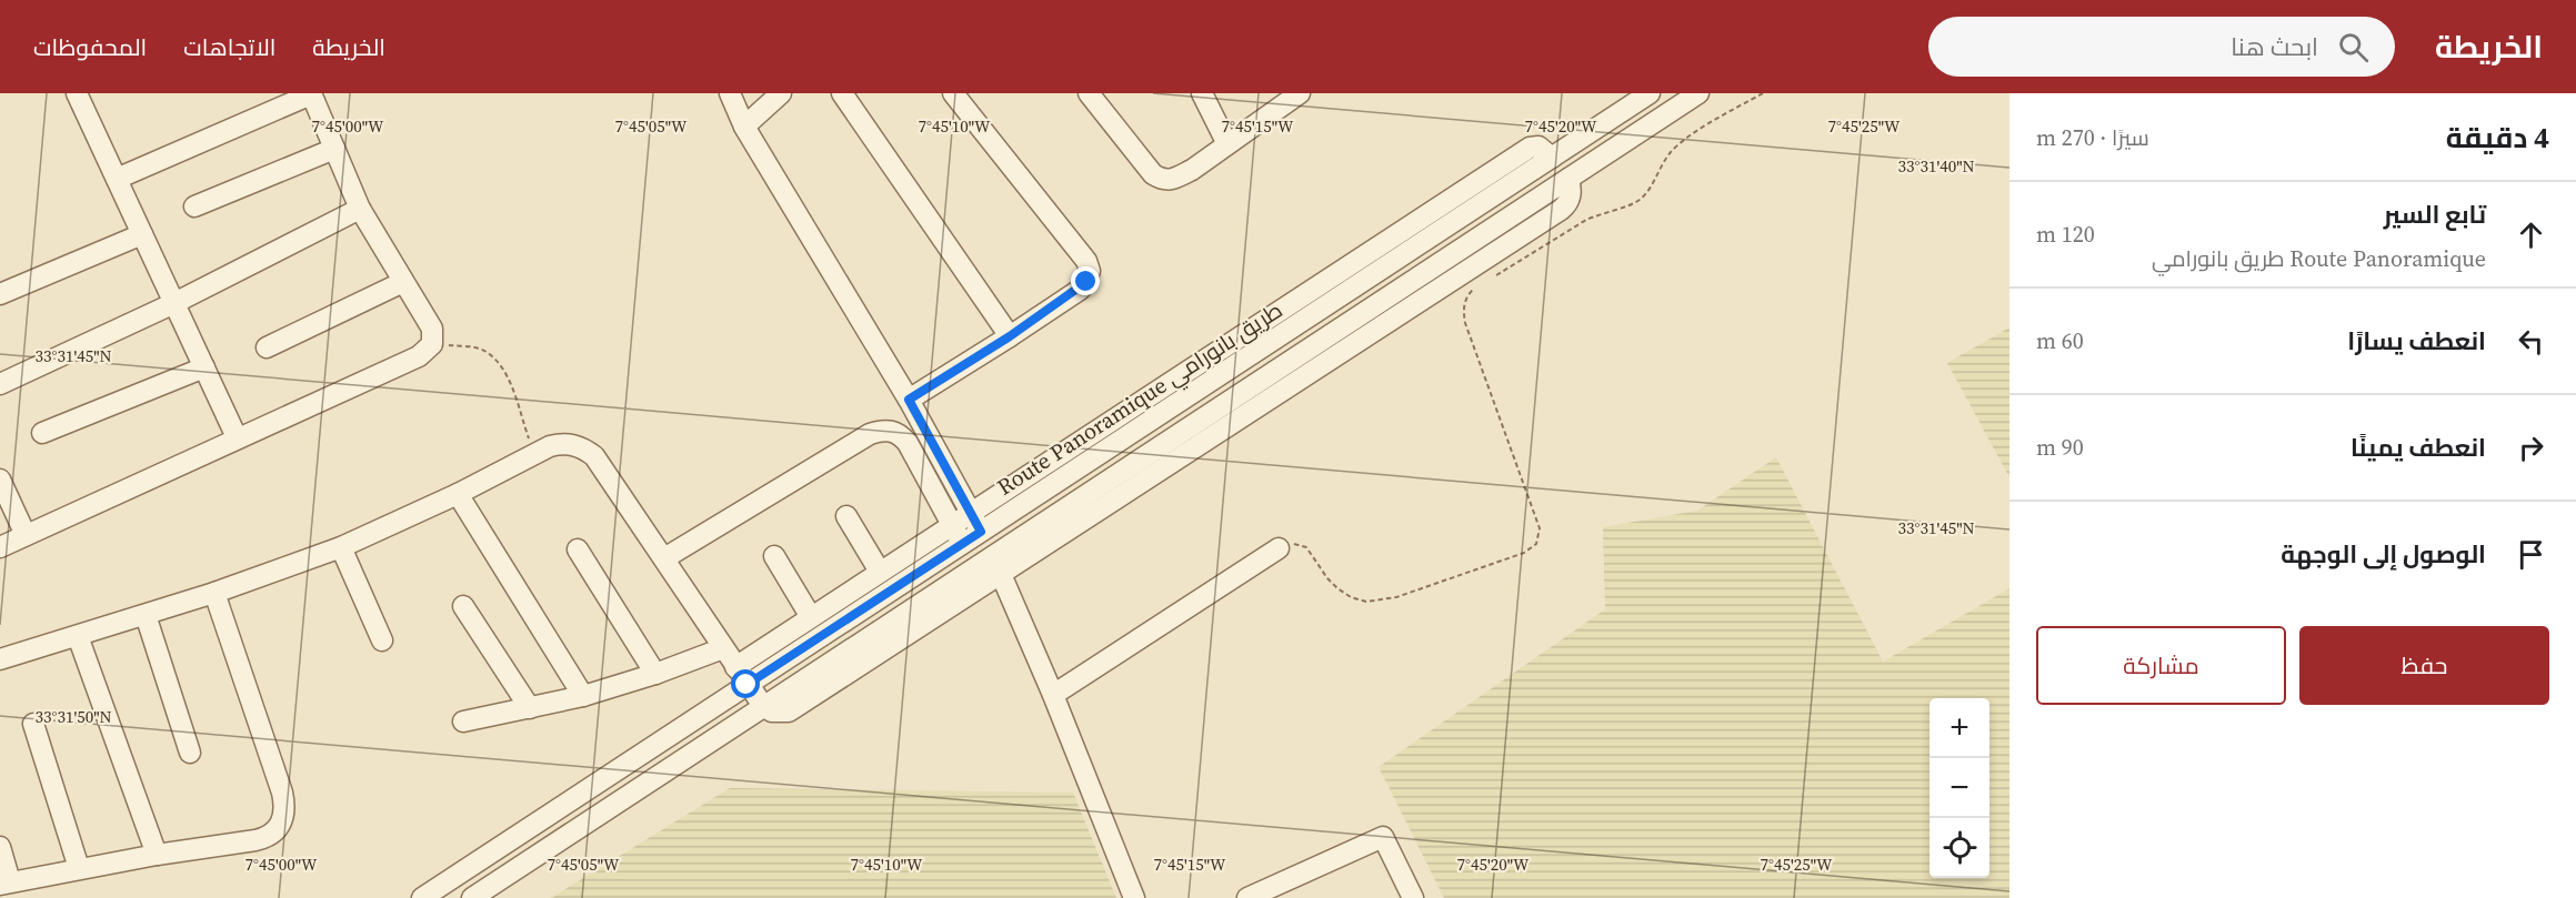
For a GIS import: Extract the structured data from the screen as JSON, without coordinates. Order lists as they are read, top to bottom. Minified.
{"streets":{"street":["Route Panoramique طريق بانورامي"]},"page":{"header":"الخريطة","search":"ابحث هنا","nav":["الخريطة","الاتجاهات","المحفوظات"],"heading":["4 دقيقة","سيرًا · 270 m"],"list":[["تابع السير","Route Panoramique طريق بانورامي","120 m"],["انعطف يسارًا","60 m"],["انعطف يمينًا","90 m"],"الوصول إلى الوجهة"],"buttons":["حفظ","مشاركة"],"map_buttons":["+","−"]},"coordinates":["7°45'00\"W","7°45'05\"W","7°45'10\"W","7°45'15\"W","7°45'20\"W","7°45'25\"W","33°31'40\"N","33°31'45\"N","33°31'50\"N"]}
